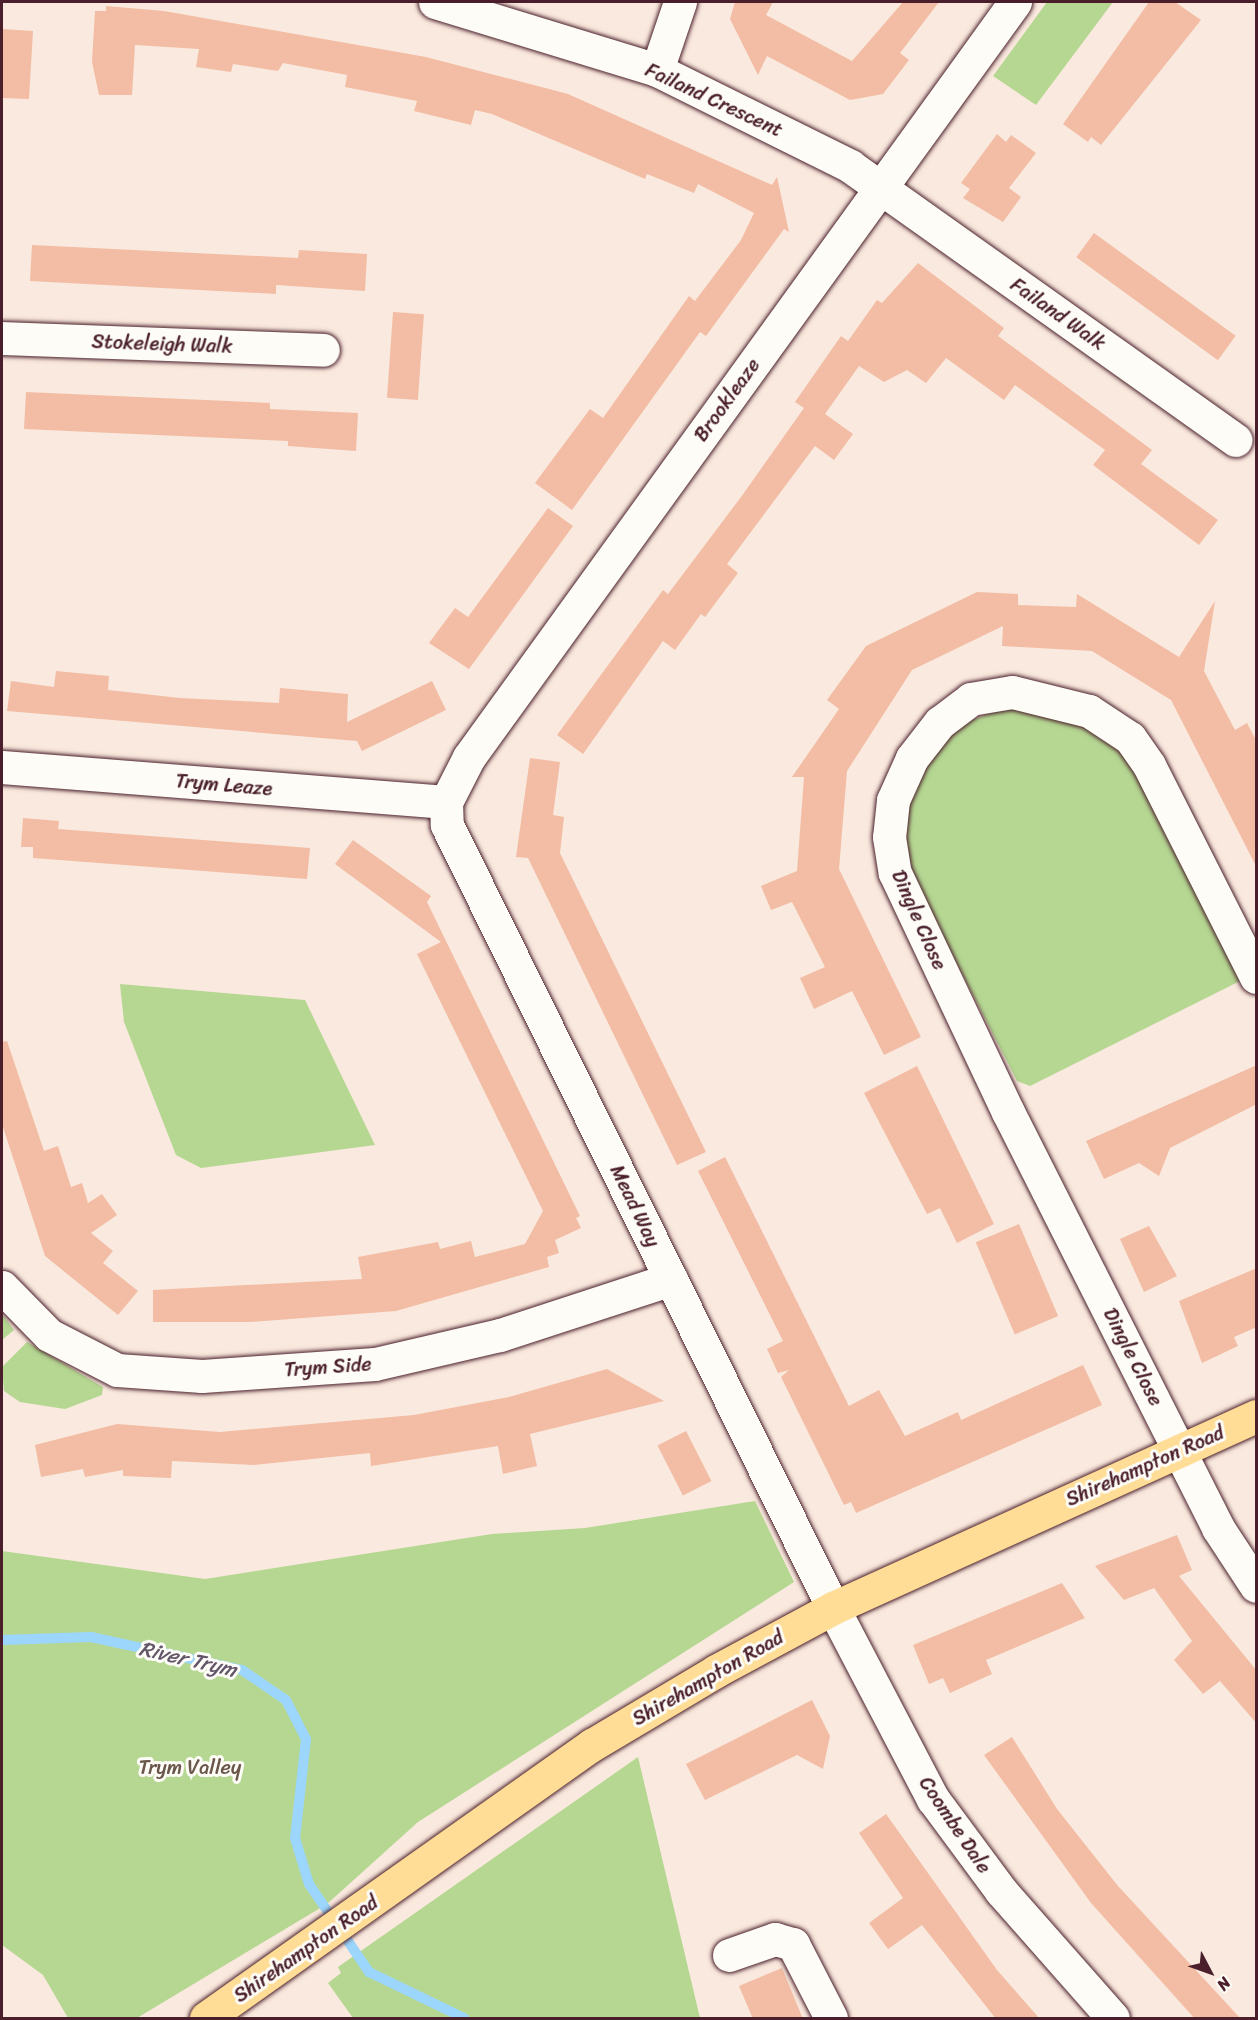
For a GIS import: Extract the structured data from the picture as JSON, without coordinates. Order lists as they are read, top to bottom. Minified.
{"streets":{"main road":["Shirehampton Road"],"street":["Failand Crescent","Failand Walk","Stokeleigh Walk","Brookleaze","Trym Leaze","Dingle Close","Mead Way","Trym Side","Coombe Dale"]},"crossings":[["Failand Crescent","Failand Walk"],["Failand Crescent","Brookleaze"],["Failand Walk","Brookleaze"],["Brookleaze","Trym Leaze"],["Brookleaze","Mead Way"],["Trym Leaze","Mead Way"],["Dingle Close","Shirehampton Road"],["Mead Way","Trym Side"],["Mead Way","Shirehampton Road"],["Mead Way","Coombe Dale"],["Shirehampton Road","Coombe Dale"]],"water":["River Trym"],"parks":["Trym Valley"],"north":"bottom right"}
